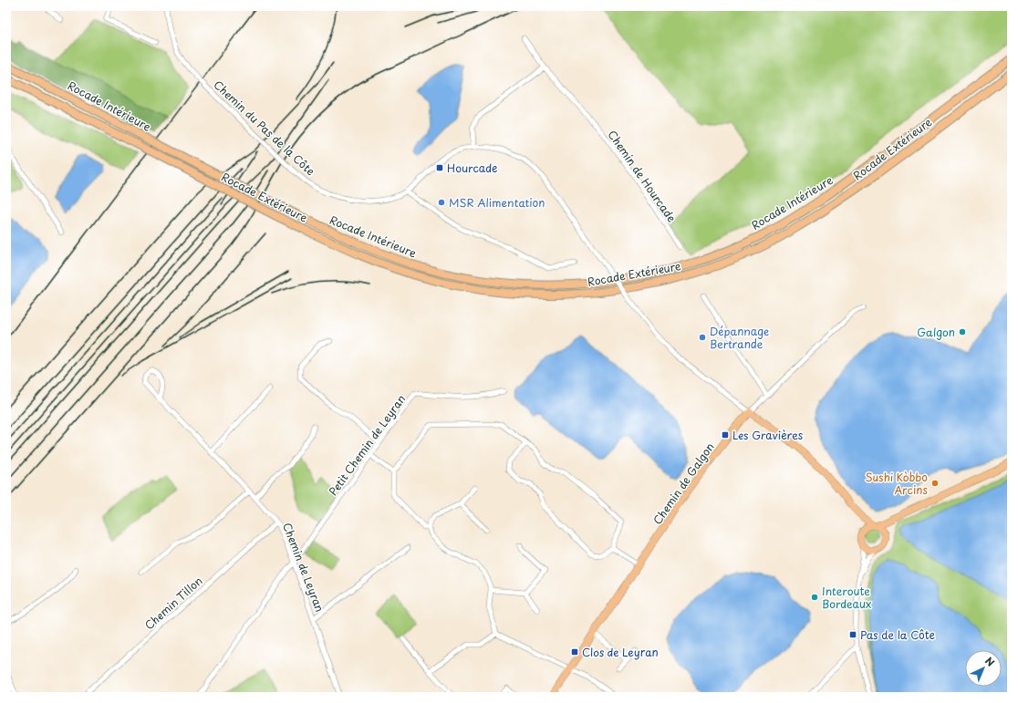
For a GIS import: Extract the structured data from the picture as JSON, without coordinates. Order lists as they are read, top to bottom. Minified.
{"streets":{"highway":["Rocade Intérieure","Rocade Extérieure"],"main road":["Chemin du Pas de la Côte","Chemin de Galgon"],"street":["Chemin de Hourcade","Petit Chemin de Leyran","Chemin de Leyran","Chemin Tillon"]},"crossings":[["Chemin du Pas de la Côte","Chemin de Galgon"],["Petit Chemin de Leyran","Chemin de Leyran"],["Chemin de Leyran","Chemin Tillon"]],"places":{"transit":["Hourcade","Les Gravières","Pas de la Côte","Clos de Leyran"],"other":["MSR Alimentation","Galgon","Dépannage Bertrande","Sushi Kòbbo Arcins","Interoute Bordeaux"]},"north":"top right"}
